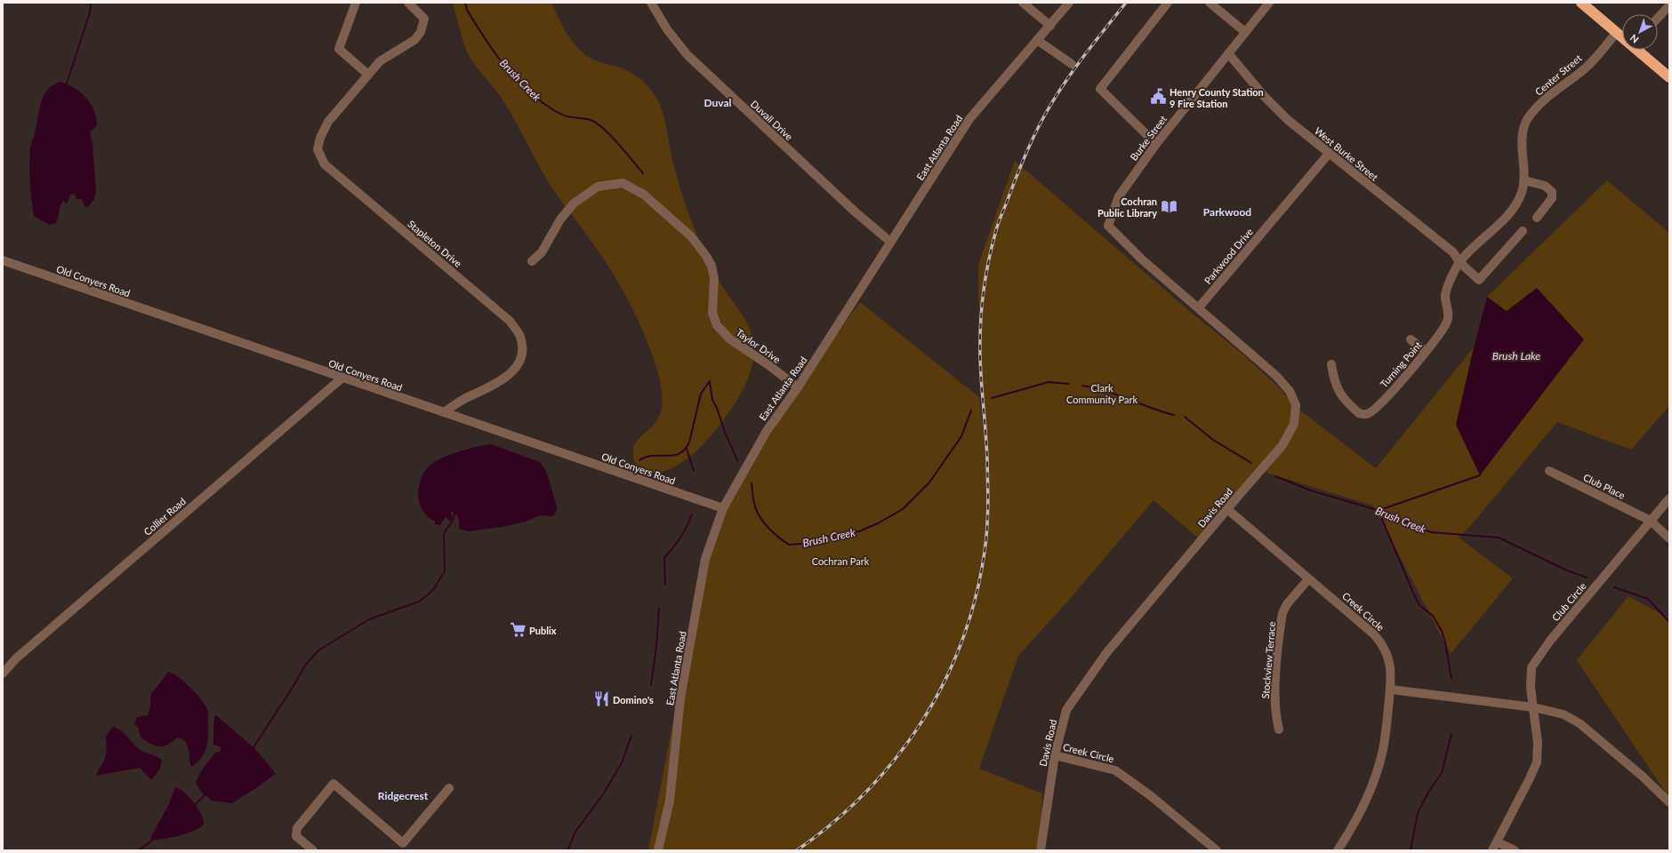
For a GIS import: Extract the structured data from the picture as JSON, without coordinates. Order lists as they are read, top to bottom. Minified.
{"streets":{"street":["Center Street","Duvall Drive","Burke Street","East Atlanta Road","West Burke Street","Stapleton Drive","Parkwood Drive","Old Conyers Road","Taylor Drive","Turning Point","Club Place","Davis Road","Collier Road","Club Circle","Creek Circle","Stockview Terrace"]},"crossings":[["Center Street","West Burke Street"],["Center Street","Turning Point"],["Duvall Drive","East Atlanta Road"],["Burke Street","West Burke Street"],["Burke Street","Davis Road"],["East Atlanta Road","Old Conyers Road"],["East Atlanta Road","Taylor Drive"],["West Burke Street","Parkwood Drive"],["West Burke Street","Turning Point"],["Stapleton Drive","Old Conyers Road"],["Parkwood Drive","Davis Road"],["Old Conyers Road","Collier Road"],["Club Place","Club Circle"],["Davis Road","Creek Circle"],["Creek Circle","Stockview Terrace"]],"districts":["Duval","Parkwood","Ridgecrest"],"water":["Brush Creek","Brush Lake"],"parks":["Clark Community Park","Cochran Park"],"places":{"public building":["Henry County Station 9 Fire Station"],"library":["Cochran Public Library"],"supermarket":["Publix"],"restaurant":["Domino's"]},"north":"bottom left"}
